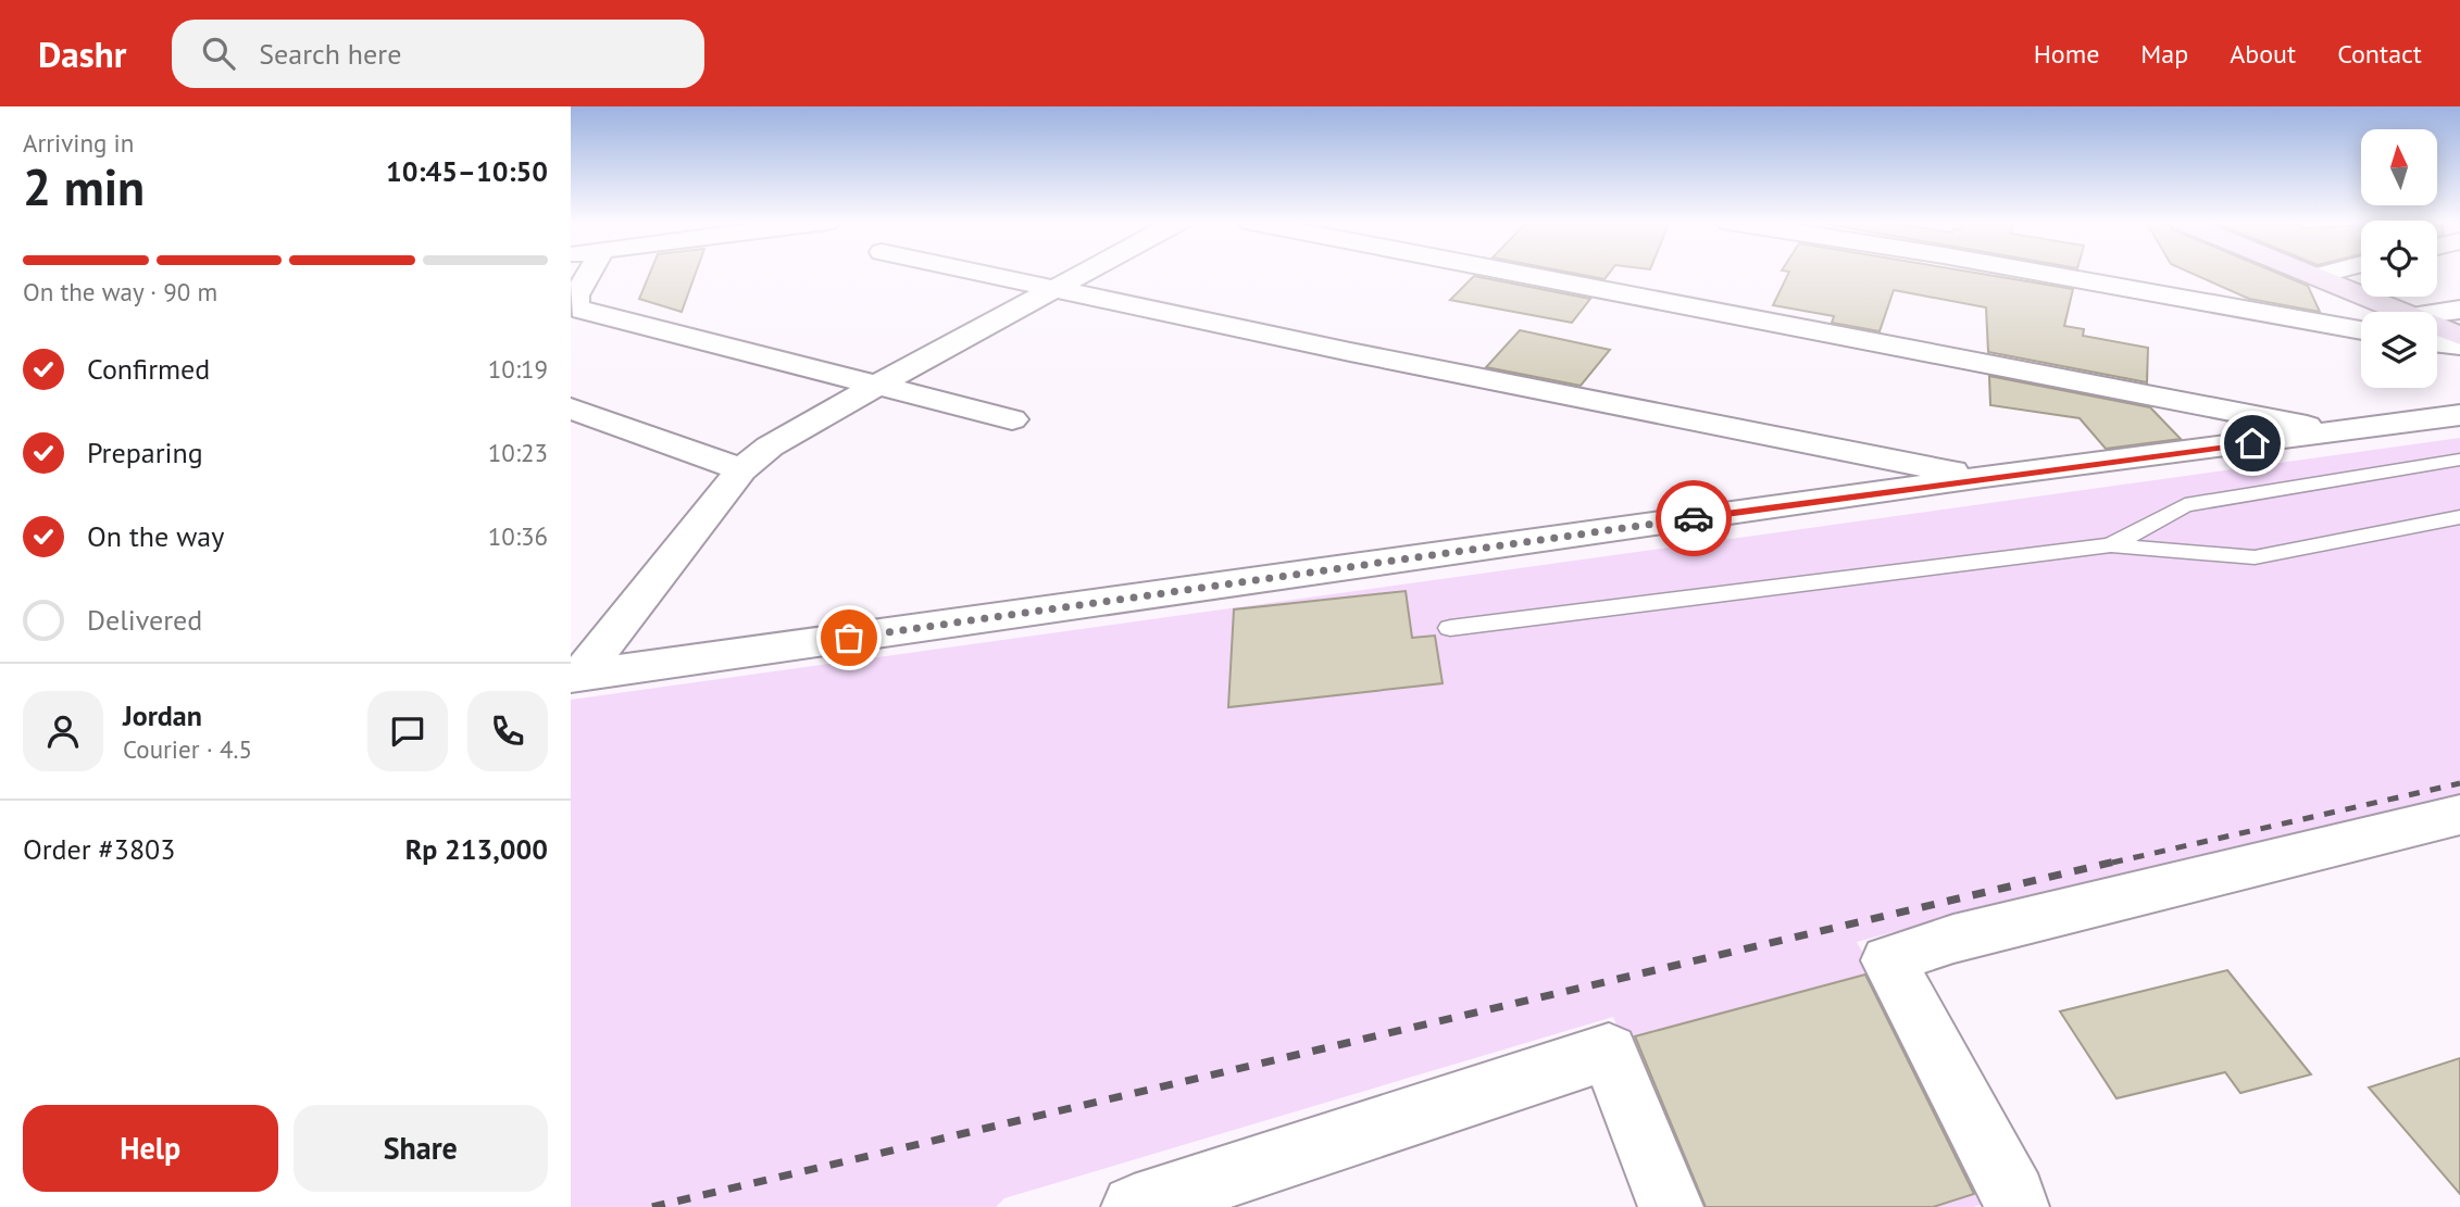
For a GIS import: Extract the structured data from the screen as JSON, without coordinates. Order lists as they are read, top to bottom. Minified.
{"north":"top","page":{"header":"Dashr","search":"Search here","nav":["Home","Map","About","Contact"],"heading":["2 min","Arriving in","10:45–10:50"],"panel":["Jordan","Courier · 4.5","Order #3803","Rp 213,000"],"bar":"On the way · 90 m","list":[["Confirmed","10:19"],["Preparing","10:23"],["On the way","10:36"],"Delivered"],"buttons":["Help","Share"]}}
